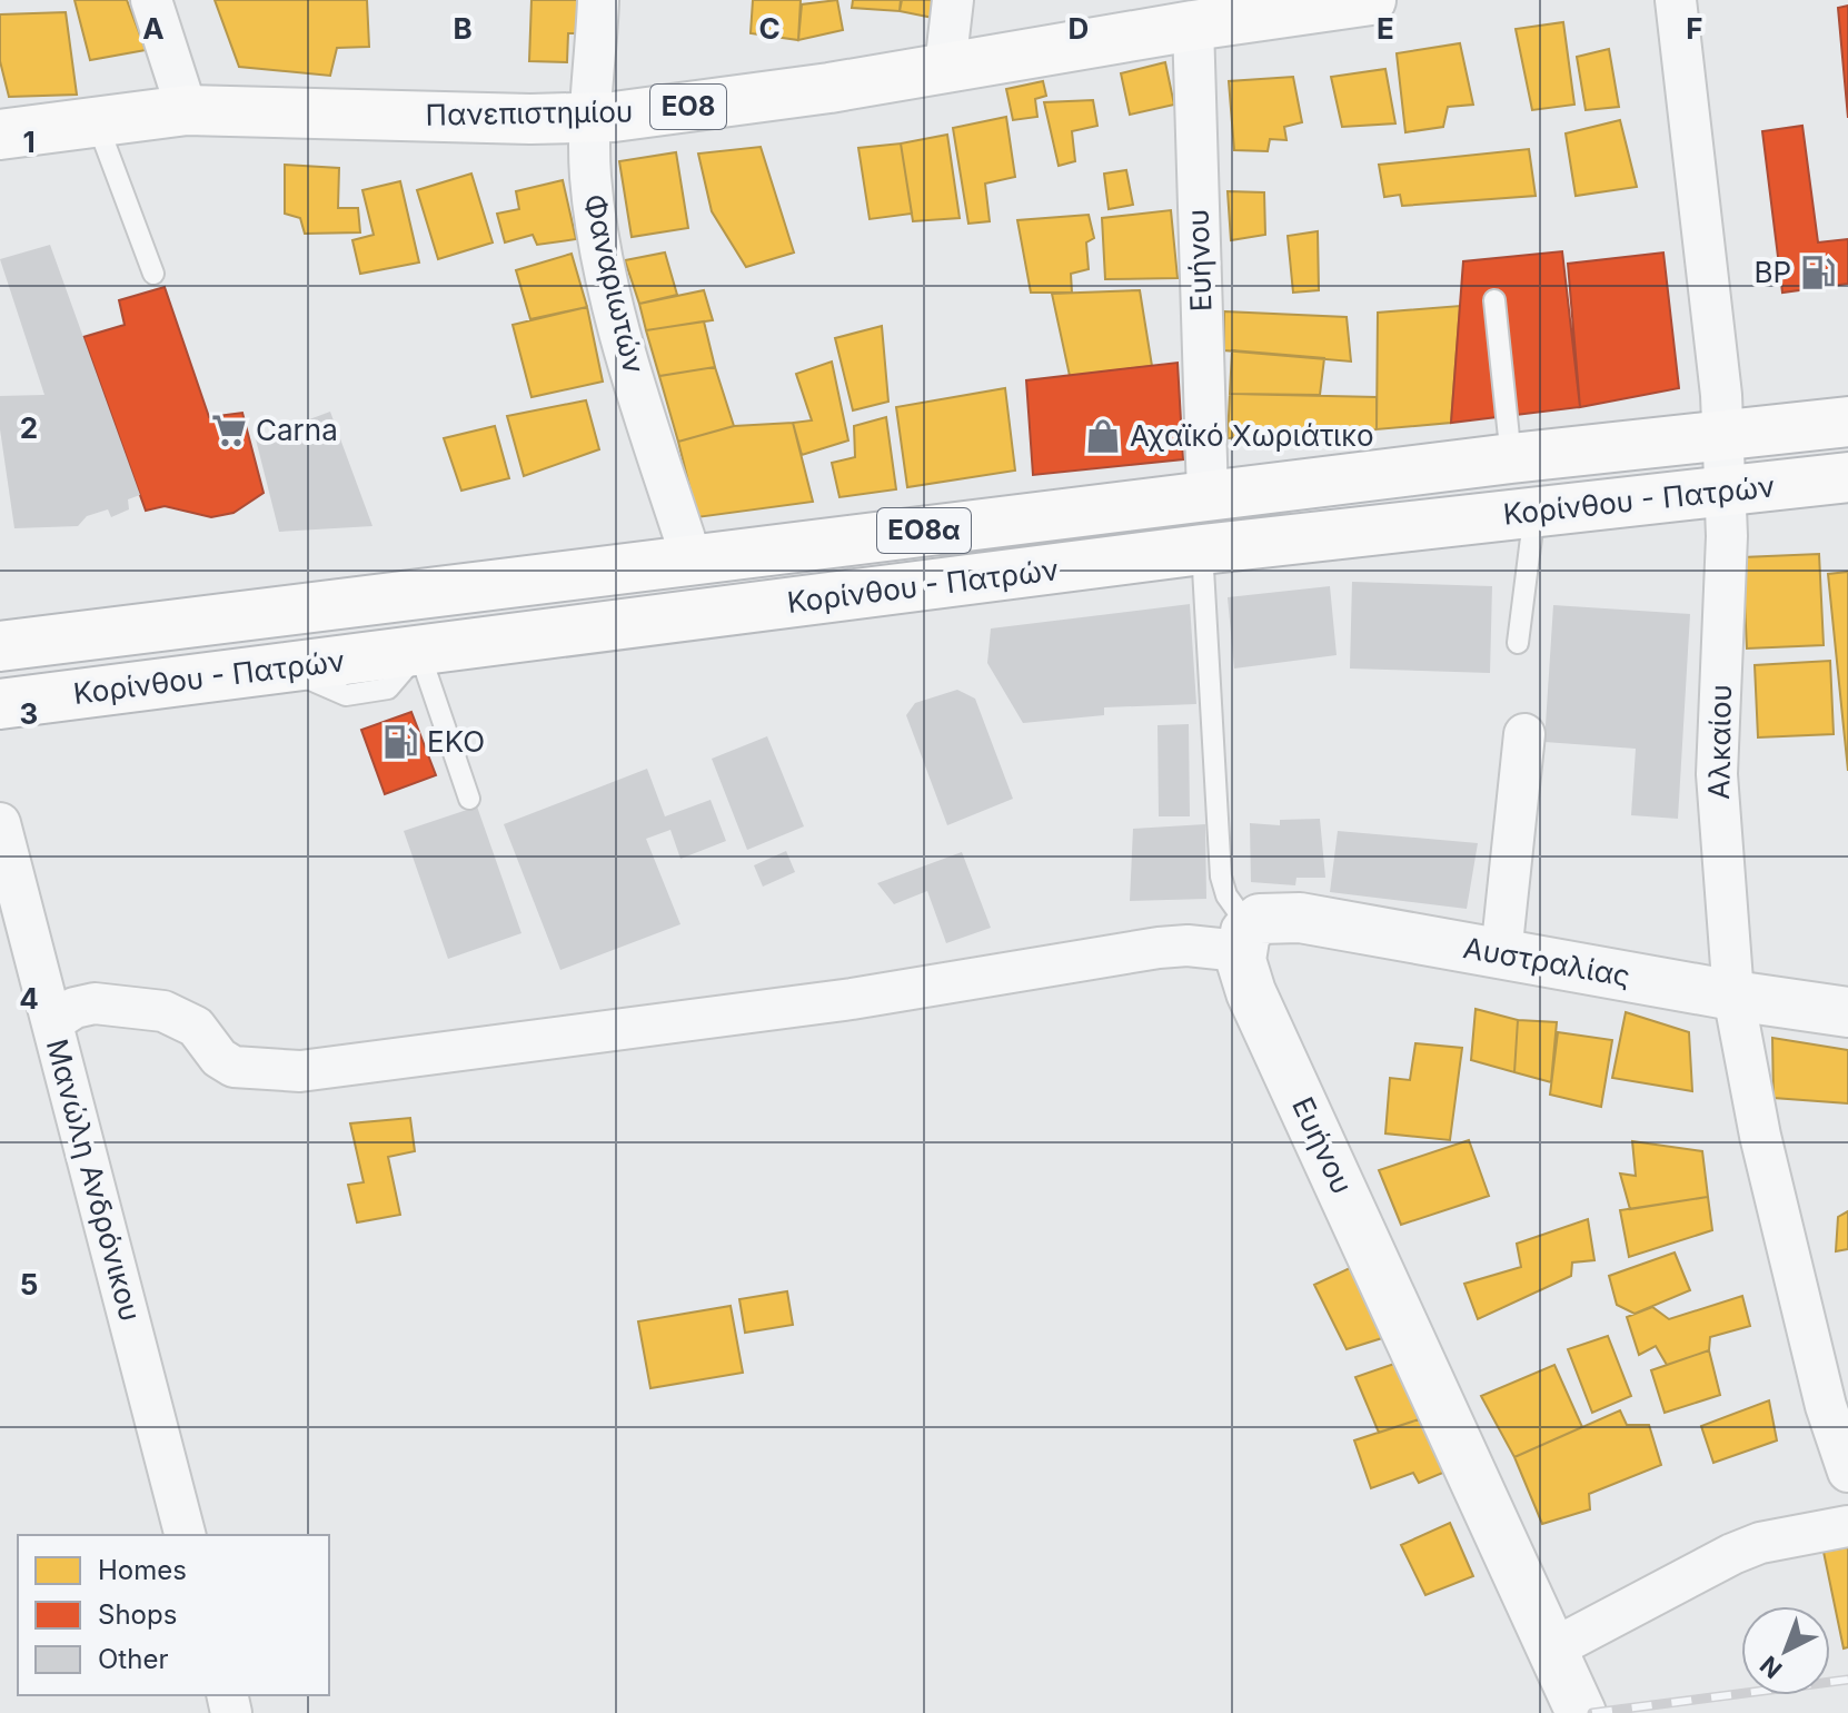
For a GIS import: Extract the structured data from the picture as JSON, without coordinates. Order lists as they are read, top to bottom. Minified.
{"streets":{"main road":["ΕΟ8","Πανεπιστημίου","Κορίνθου - Πατρών","ΕΟ8α"],"street":["Ευήνου","Φαναριωτών","Αλκαίου","Αυστραλίας","Μανώλη Ανδρόνικου"]},"crossings":[["Πανεπιστημίου","Ευήνου"],["Πανεπιστημίου","Φαναριωτών"],["Ευήνου","Κορίνθου - Πατρών"],["Ευήνου","Αυστραλίας"],["Φαναριωτών","Κορίνθου - Πατρών"],["Κορίνθου - Πατρών","Αλκαίου"],["Αλκαίου","Αυστραλίας"]],"places":{"fuel station":["BP","EKO"],"supermarket":["Carna"],"shop":["Αχαϊκό Χωριάτικο"]},"legend":["Homes","Shops","Other"],"north":"bottom left","grid":{"columns":["A","B","C","D","E","F"],"rows":["1","2","3","4","5"]}}
